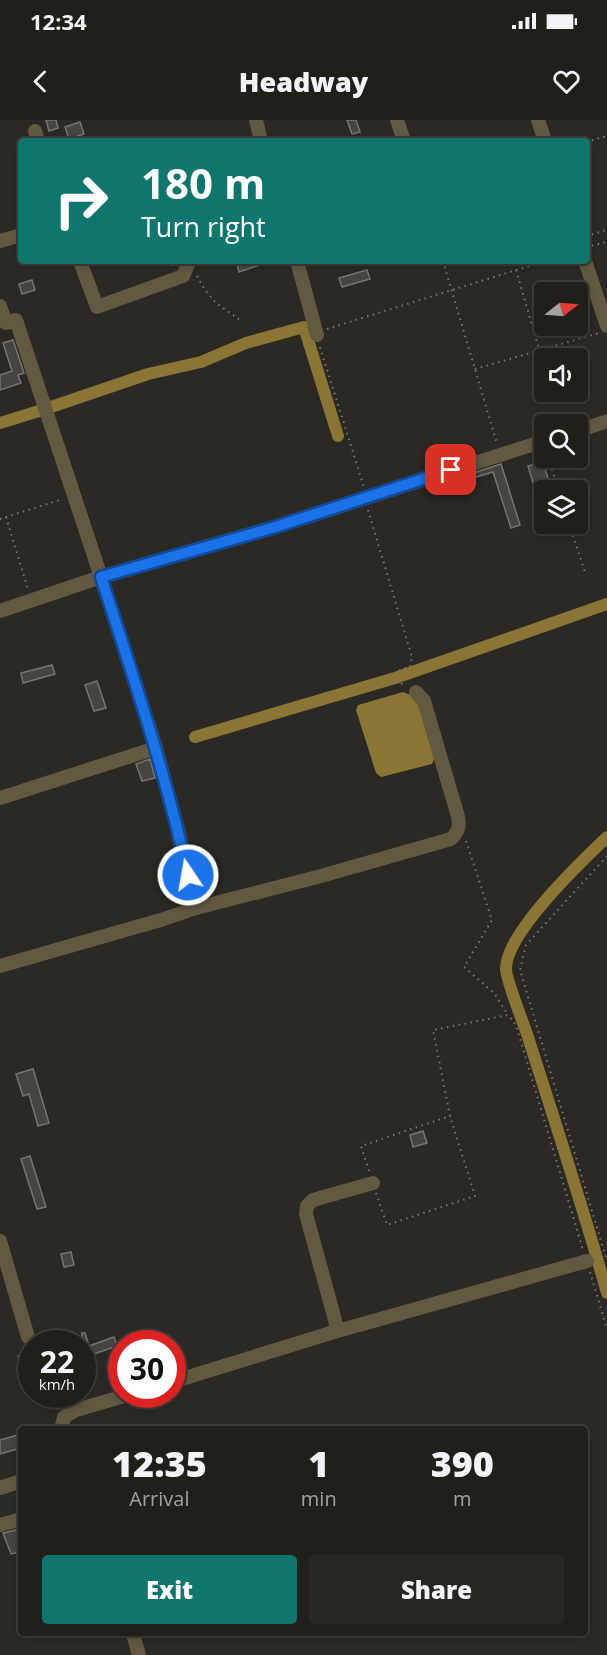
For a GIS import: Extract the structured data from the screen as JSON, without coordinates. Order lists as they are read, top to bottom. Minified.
{"north":"right","page":{"status":"12:34","header":"Headway","turn":["180 m","Turn right"],"speed":"22 km/h","limit":"30","eta":["12:35","Arrival","1","min","390","m"],"buttons":["Exit","Share"]}}
